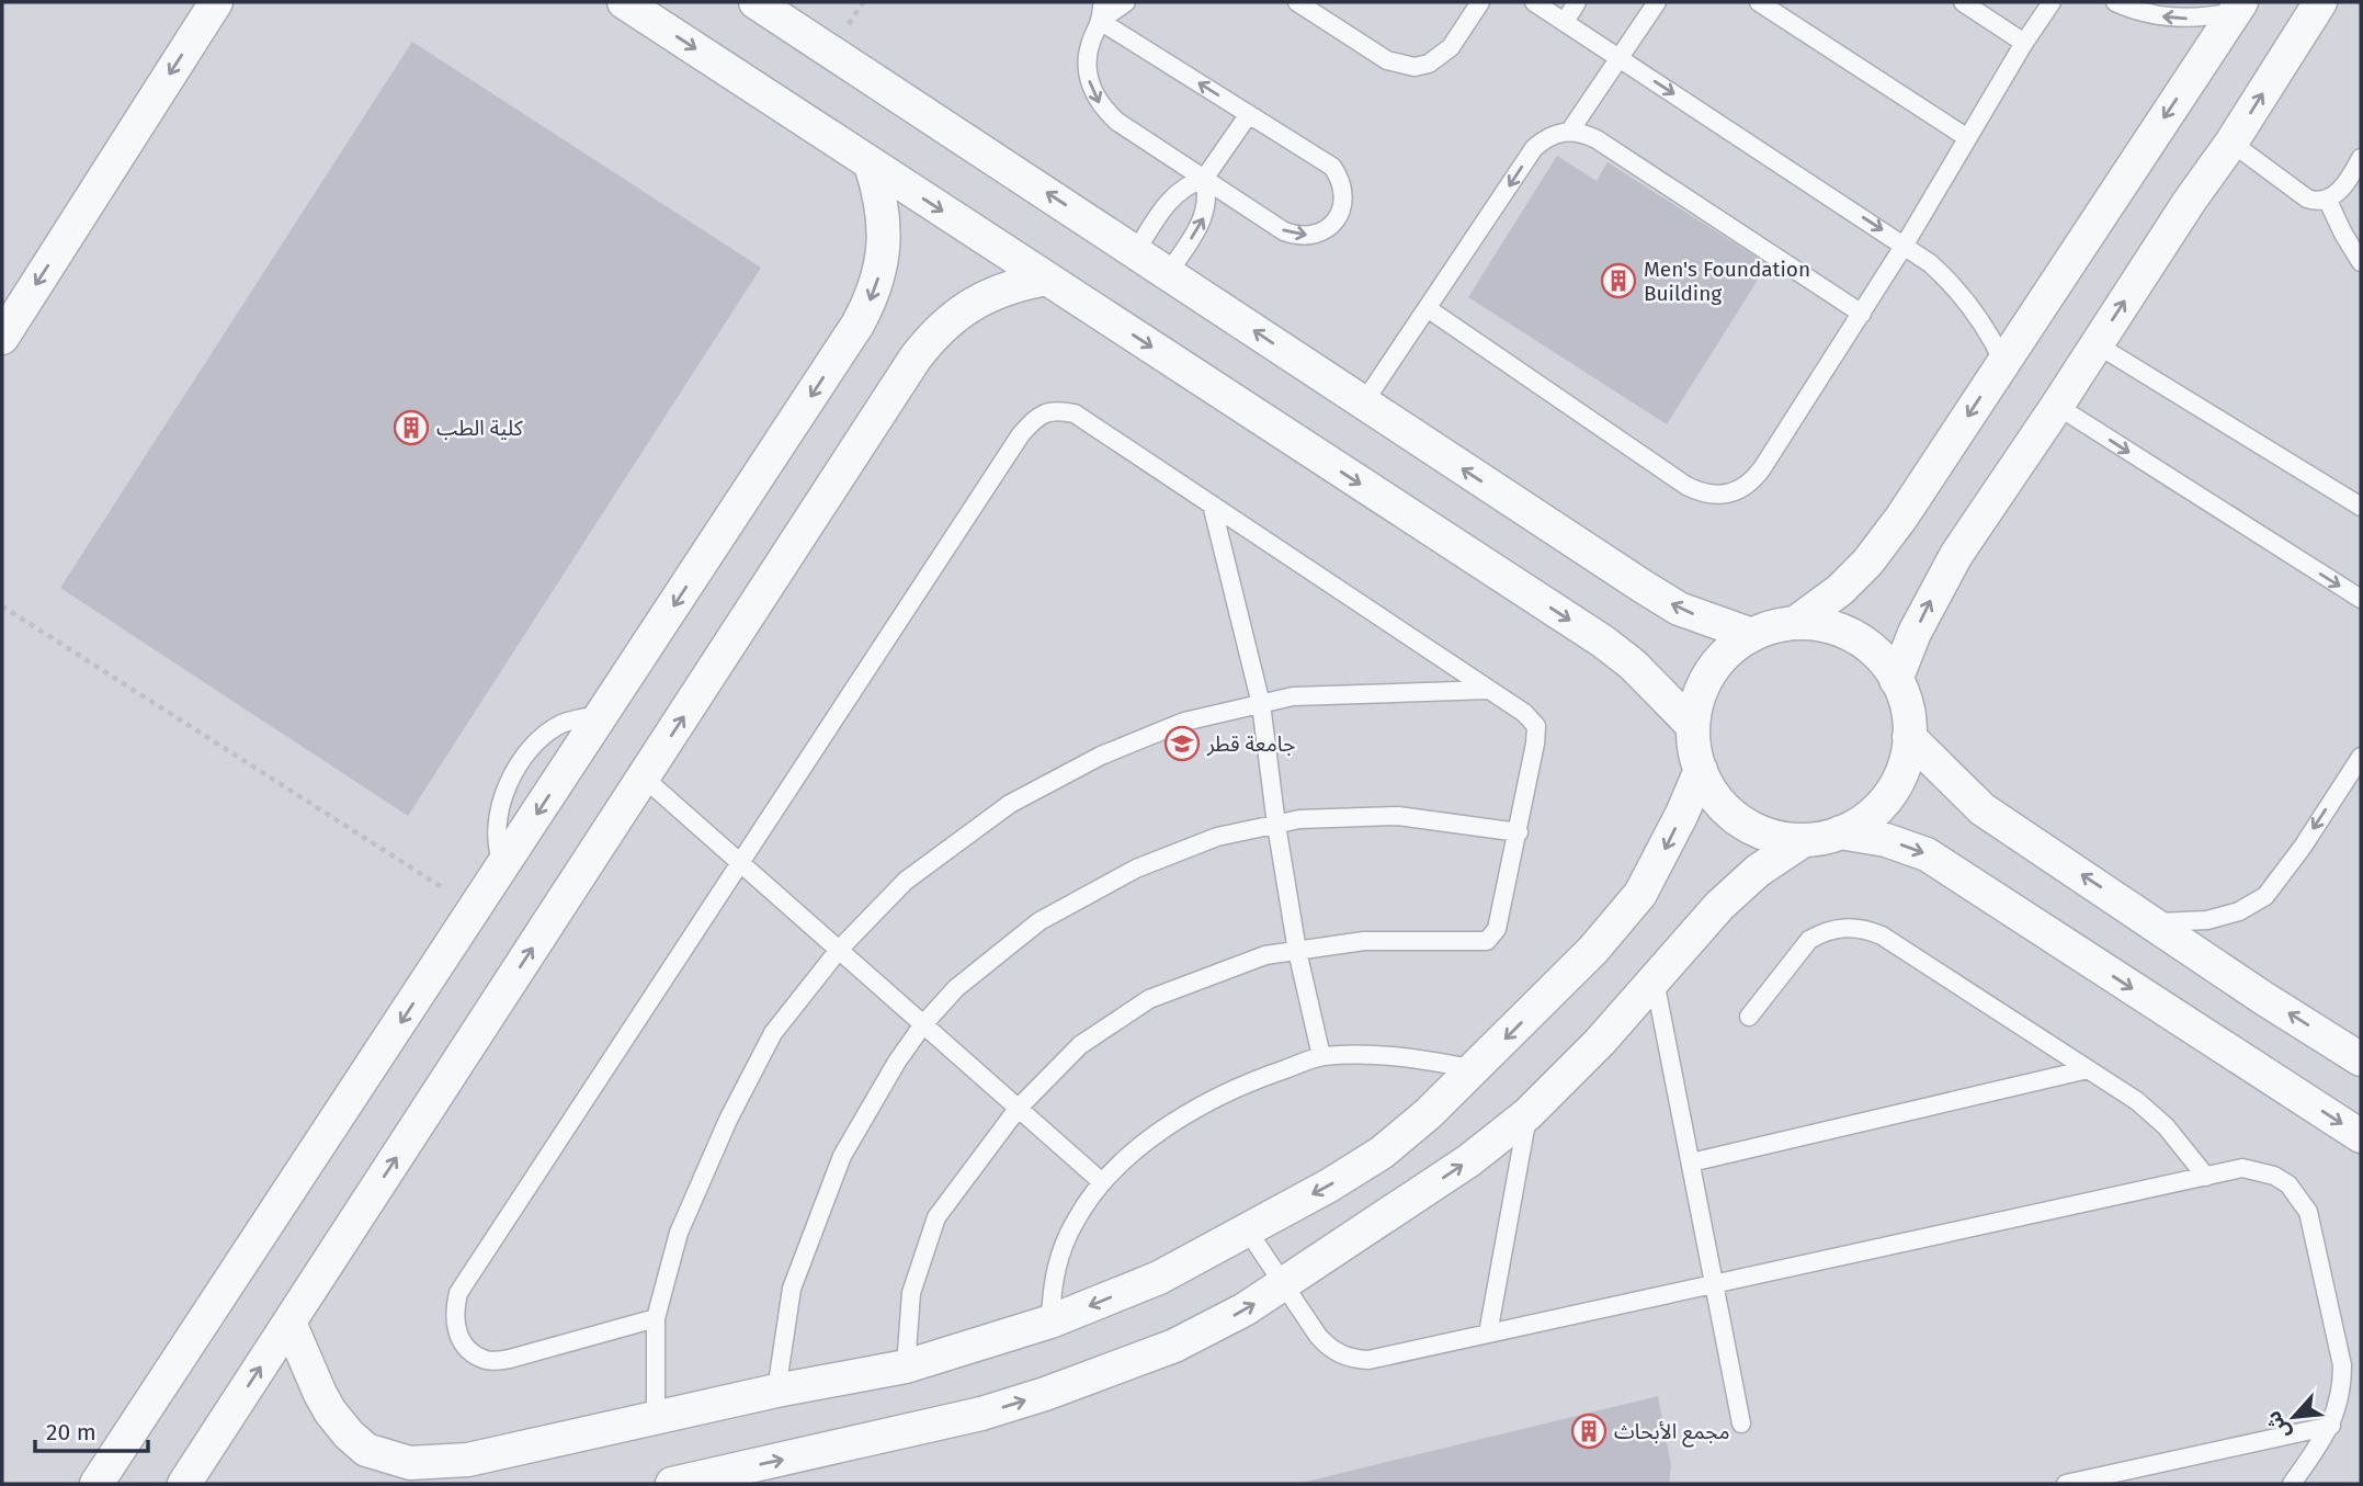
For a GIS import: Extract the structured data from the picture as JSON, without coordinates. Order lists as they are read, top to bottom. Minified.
{"places":{"building":["Men's Foundation Building","كلية الطب","مجمع الأبحاث"],"school or university":["جامعة قطر"]},"scale_bar":"20 m","north":"bottom left"}
